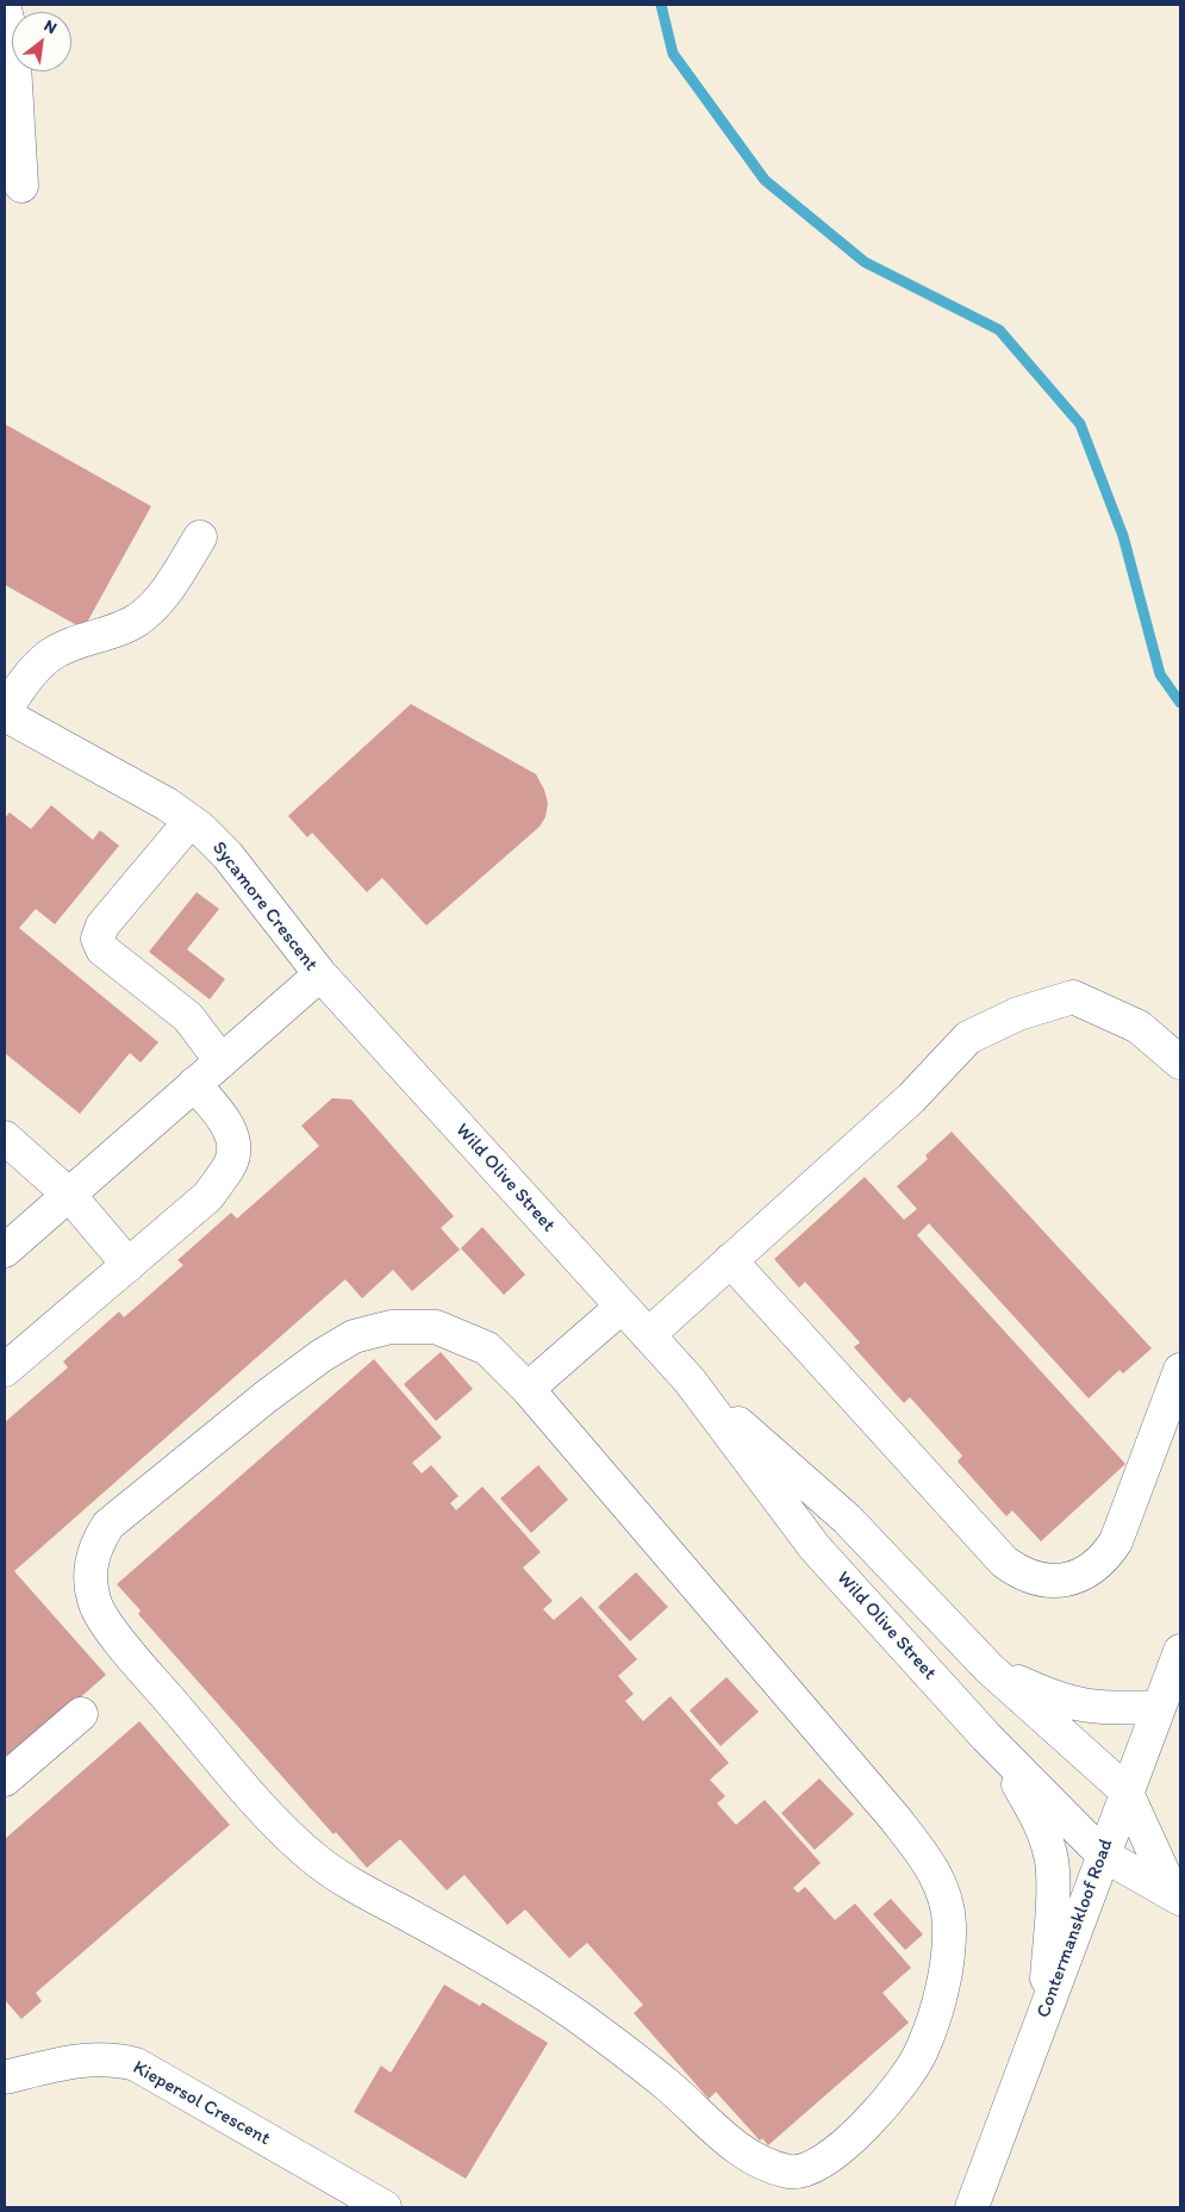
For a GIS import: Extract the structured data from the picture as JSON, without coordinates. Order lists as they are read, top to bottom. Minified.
{"streets":{"street":["Sycamore Crescent","Wild Olive Street","Contermanskloof Road","Kiepersol Crescent"]},"crossings":[["Sycamore Crescent","Wild Olive Street"],["Wild Olive Street","Contermanskloof Road"]],"north":"top right"}
